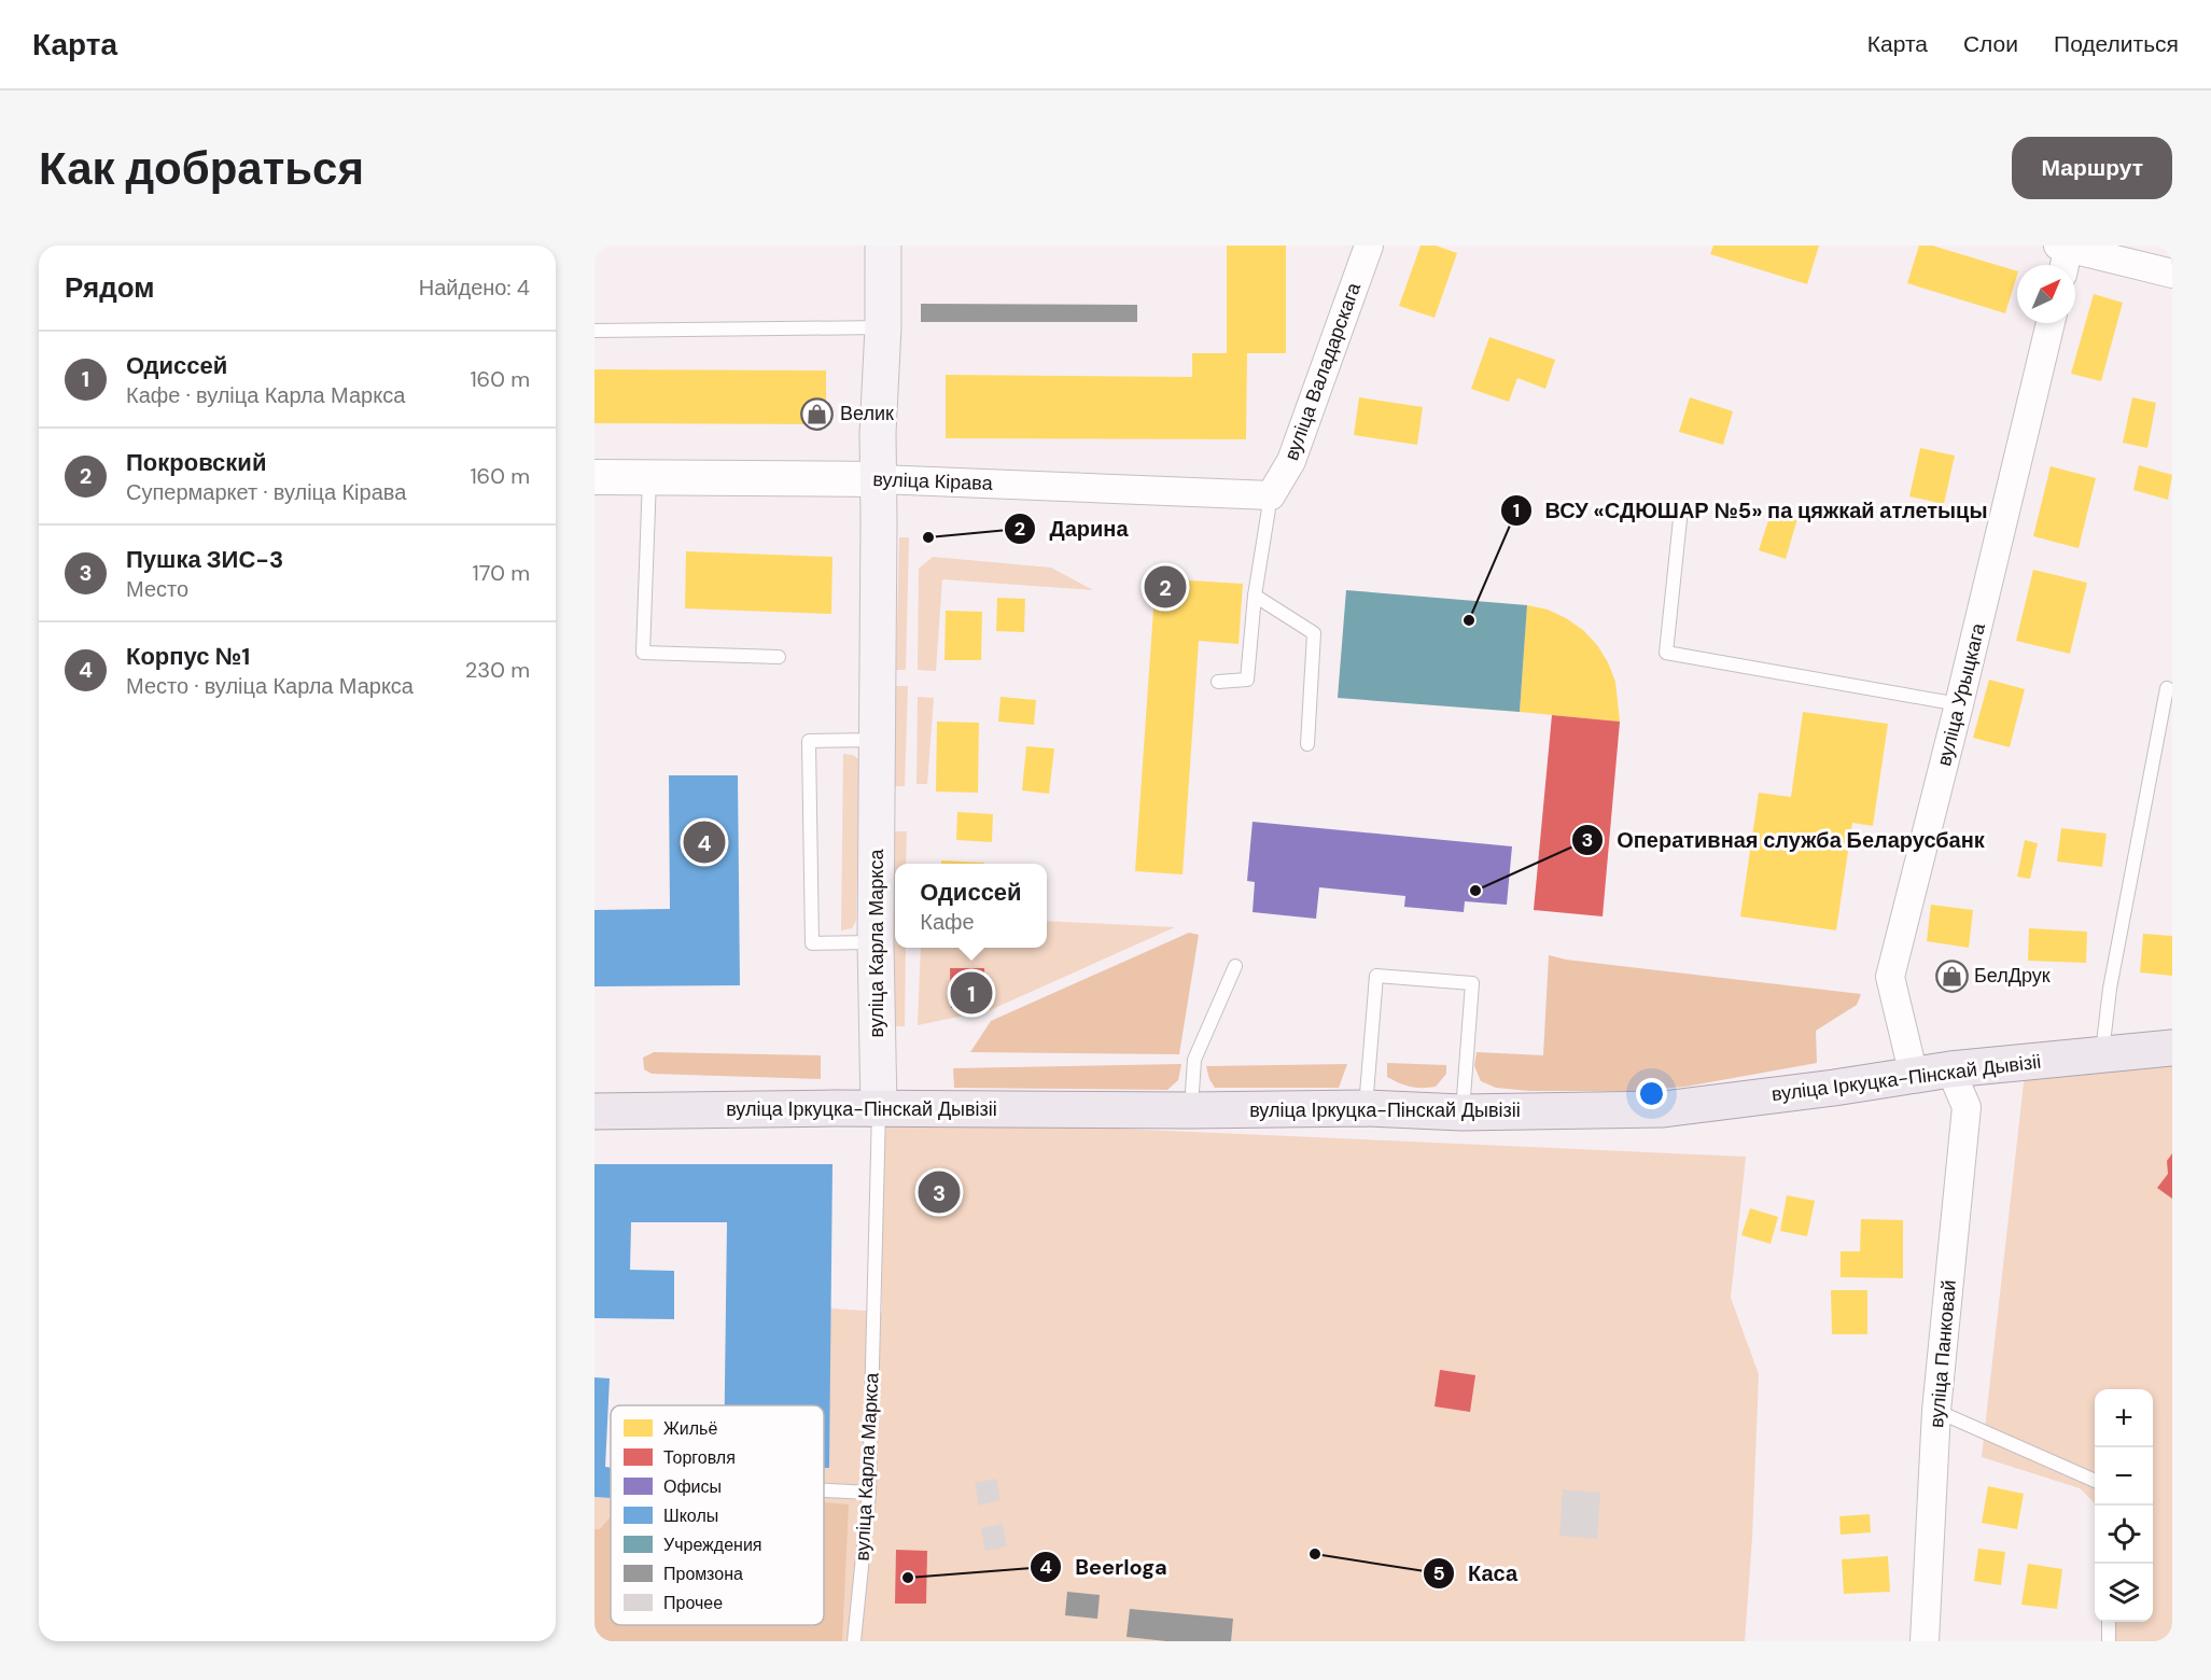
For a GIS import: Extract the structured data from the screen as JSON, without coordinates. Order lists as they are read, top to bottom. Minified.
{"streets":{"main road":["вуліца Карла Маркса","вуліца Іркуцка-Пінскай Дывізіі"],"street":["вуліца Валадарскага","вуліца Кірава","вуліца Урыцкага","вуліца Панковай"]},"crossings":[["вуліца Валадарскага","вуліца Кірава"],["вуліца Кірава","вуліца Карла Маркса"],["вуліца Урыцкага","вуліца Іркуцка-Пінскай Дывізіі"],["вуліца Карла Маркса","вуліца Іркуцка-Пінскай Дывізіі"],["вуліца Іркуцка-Пінскай Дывізіі","вуліца Панковай"]],"places":{"shop":["Велик","БелДрук"],"other":["Дарина","ВСУ «СДЮШАР №5» па цяжкай атлетыцы","Оперативная служба Беларусбанк","Каса","Beerloga"]},"legend":["Жильё","Торговля","Офисы","Школы","Учреждения","Промзона","Прочее"],"north":"top right","page":{"header":"Карта","nav":["Карта","Слои","Поделиться"],"buttons":"Маршрут","title":"Как добраться","heading":["Рядом","Найдено: 4"],"list":[{"mark":"1","name":"Одиссей","note":"Кафе · вуліца Карла Маркса","value":"160 m"},{"mark":"2","name":"Покровский","note":"Супермаркет · вуліца Кірава","value":"160 m"},{"mark":"3","name":"Пушка ЗИС-3","note":"Место","value":"170 m"},{"mark":"4","name":"Корпус №1","note":"Место · вуліца Карла Маркса","value":"230 m"}],"pins":["2","4","1","3"],"popup":["Одиссей","Кафе"],"map_buttons":["+","−"]}}
